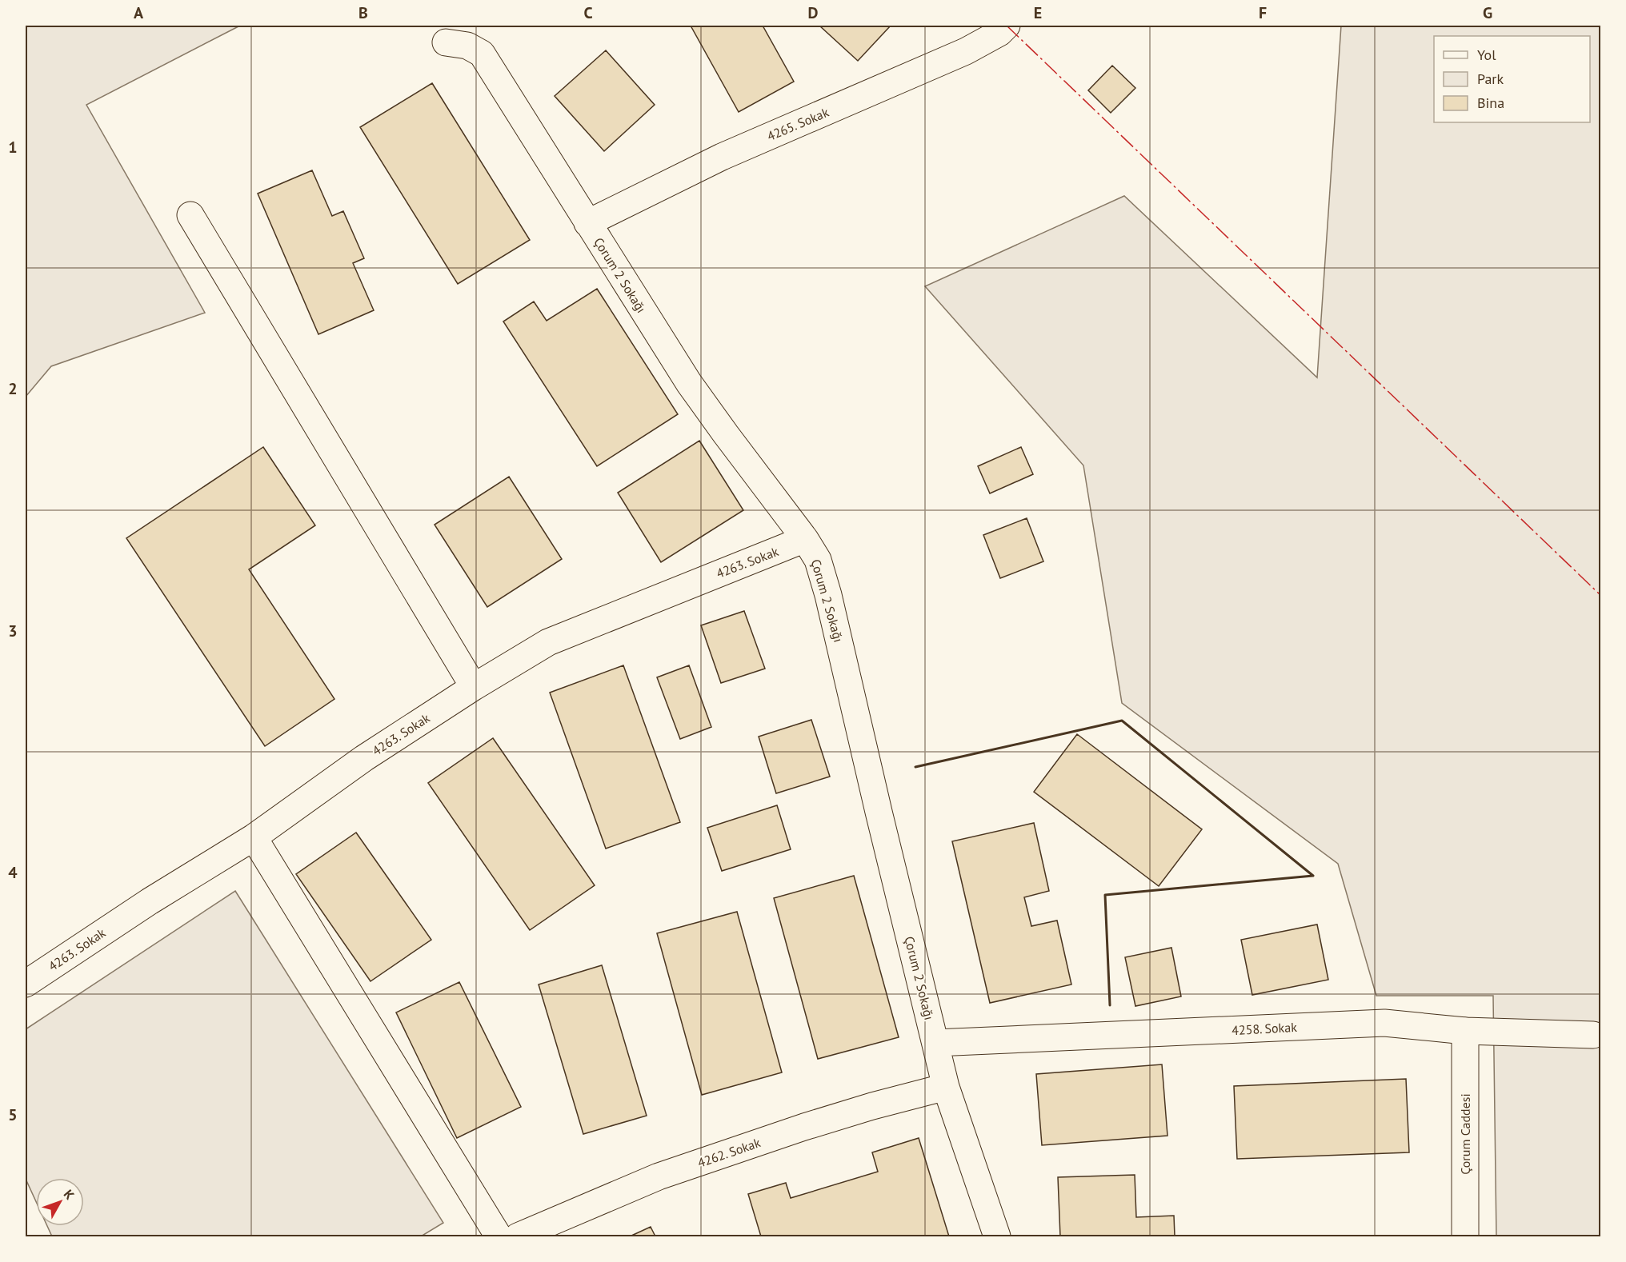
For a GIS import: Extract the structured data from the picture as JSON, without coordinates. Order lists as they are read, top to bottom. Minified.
{"streets":{"street":["4265. Sokak","Çorum 2 Sokağı","4263. Sokak","4258. Sokak","Çorum Caddesi","4262. Sokak"]},"crossings":[["4265. Sokak","Çorum 2 Sokağı"],["Çorum 2 Sokağı","4263. Sokak"],["Çorum 2 Sokağı","4258. Sokak"],["Çorum 2 Sokağı","4262. Sokak"],["4258. Sokak","Çorum Caddesi"]],"legend":["Yol","Park","Bina"],"north":"top right","grid":{"columns":["A","B","C","D","E","F","G"],"rows":["1","2","3","4","5"]}}
